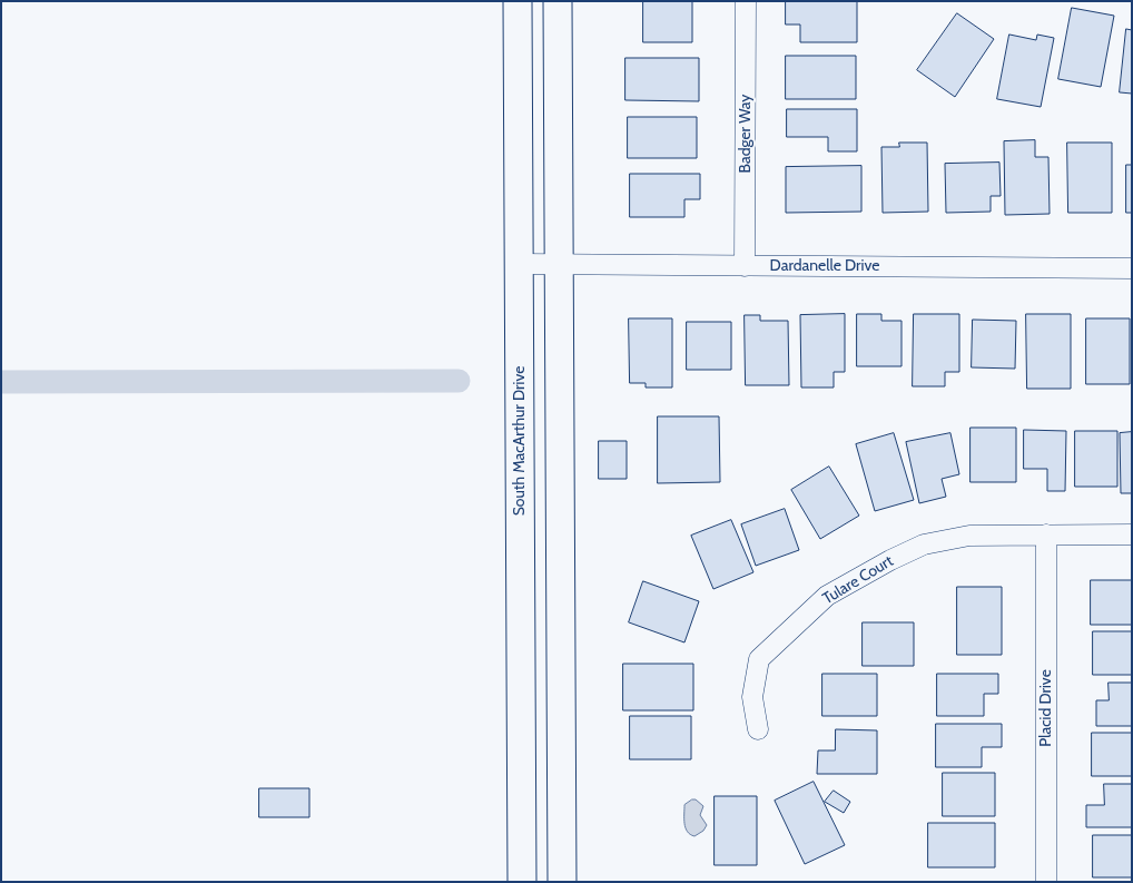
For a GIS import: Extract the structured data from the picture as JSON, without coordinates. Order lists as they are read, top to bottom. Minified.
{"streets":{"main road":["South MacArthur Drive"],"street":["Badger Way","Dardanelle Drive","Tulare Court","Placid Drive"]},"crossings":[["Badger Way","Dardanelle Drive"],["Dardanelle Drive","South MacArthur Drive"],["Tulare Court","Placid Drive"]]}
